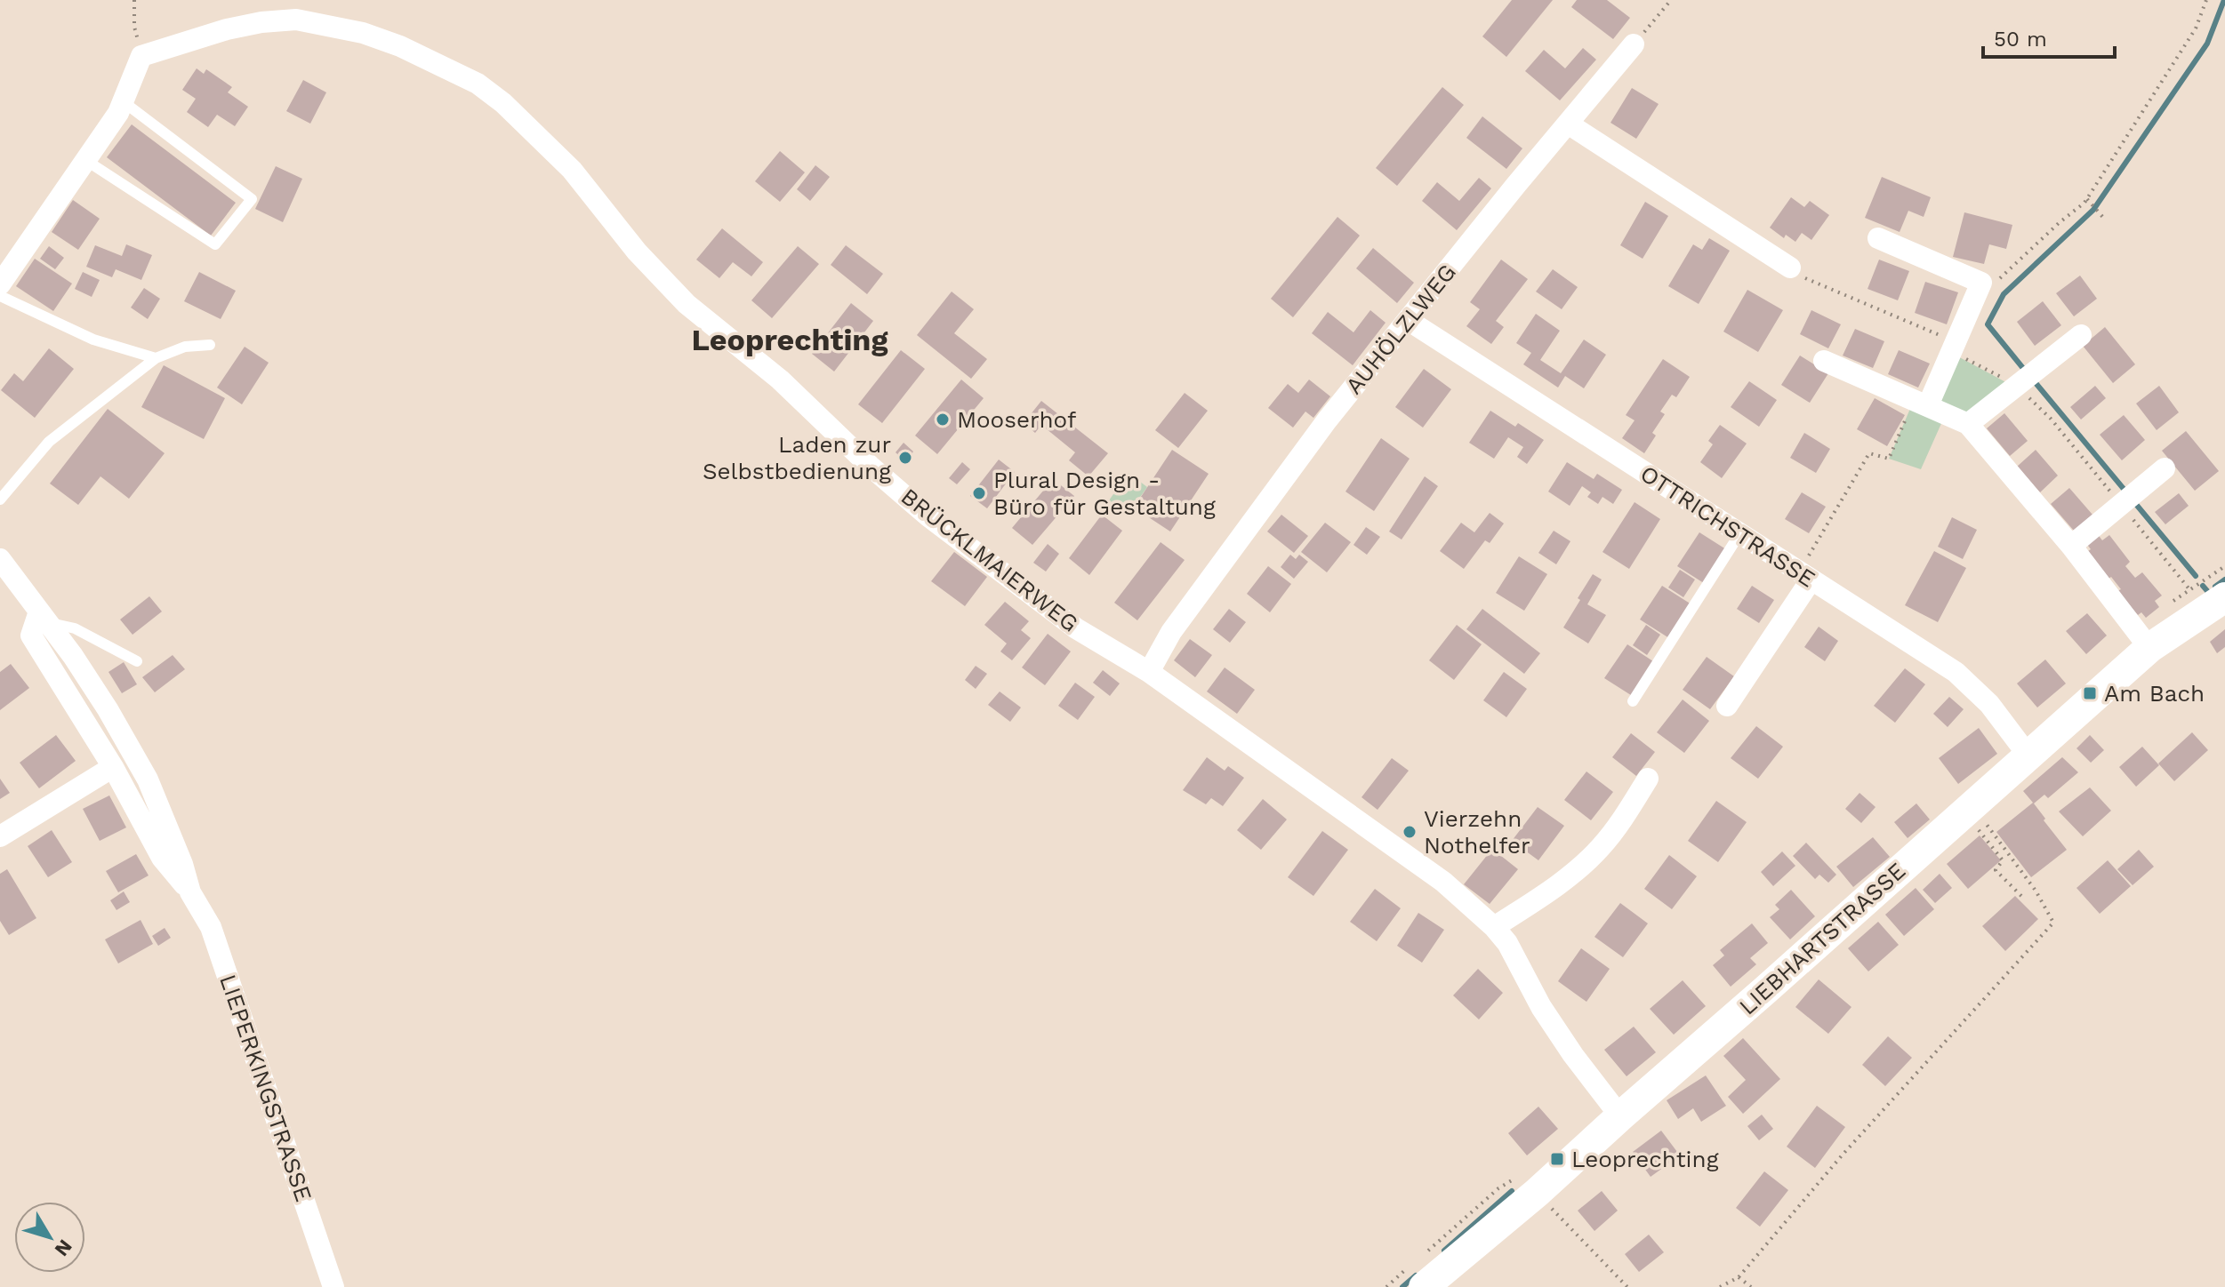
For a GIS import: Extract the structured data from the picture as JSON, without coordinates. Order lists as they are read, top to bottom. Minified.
{"streets":{"street":["AUHÖLZLWEG","OTTRICHSTRASSE","BRÜCKLMAIERWEG","LIEBHARTSTRASSE","LIEPERKINGSTRASSE"]},"crossings":[["AUHÖLZLWEG","OTTRICHSTRASSE"],["AUHÖLZLWEG","BRÜCKLMAIERWEG"],["OTTRICHSTRASSE","LIEBHARTSTRASSE"],["BRÜCKLMAIERWEG","LIEBHARTSTRASSE"]],"districts":["Leoprechting"],"places":{"other":["Mooserhof","Laden zur Selbstbedienung","Plural Design - Büro für Gestaltung","Vierzehn Nothelfer"],"transit":["Am Bach","Leoprechting"]},"scale_bar":"50 m","north":"bottom right"}
